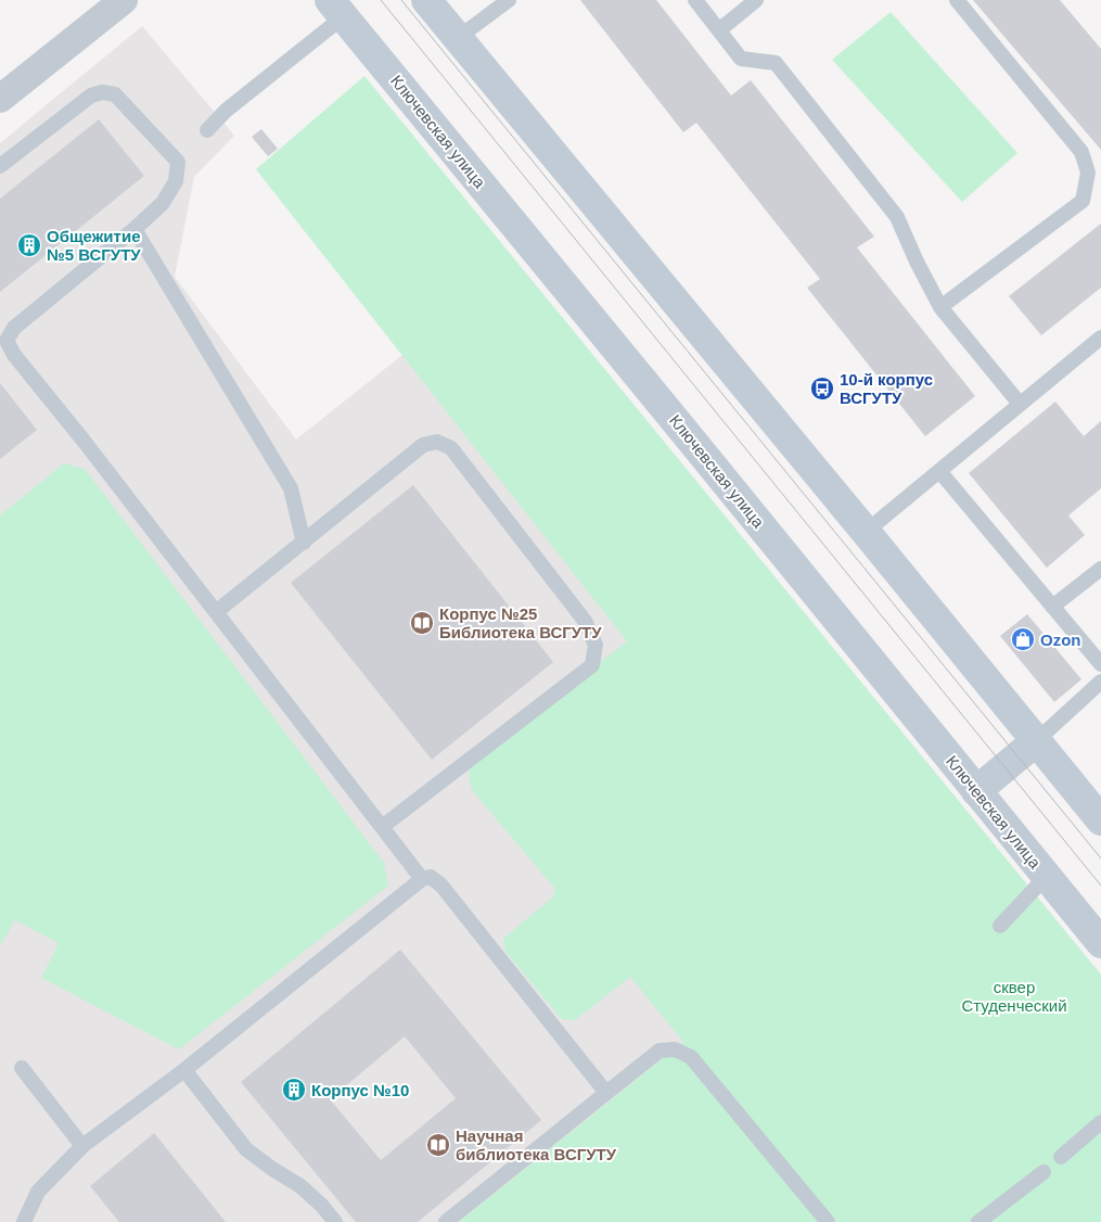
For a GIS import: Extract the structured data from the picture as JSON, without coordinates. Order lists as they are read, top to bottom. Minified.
{"streets":{"main road":["Ключевская улица"]},"parks":["сквер Студенческий"],"places":{"building":["Общежитие №5 ВСГУТУ","Корпус №10"],"bus stop":["10-й корпус ВСГУТУ"],"library":["Корпус №25 Библиотека ВСГУТУ","Научная библиотека ВСГУТУ"],"shop":["Ozon"]}}
